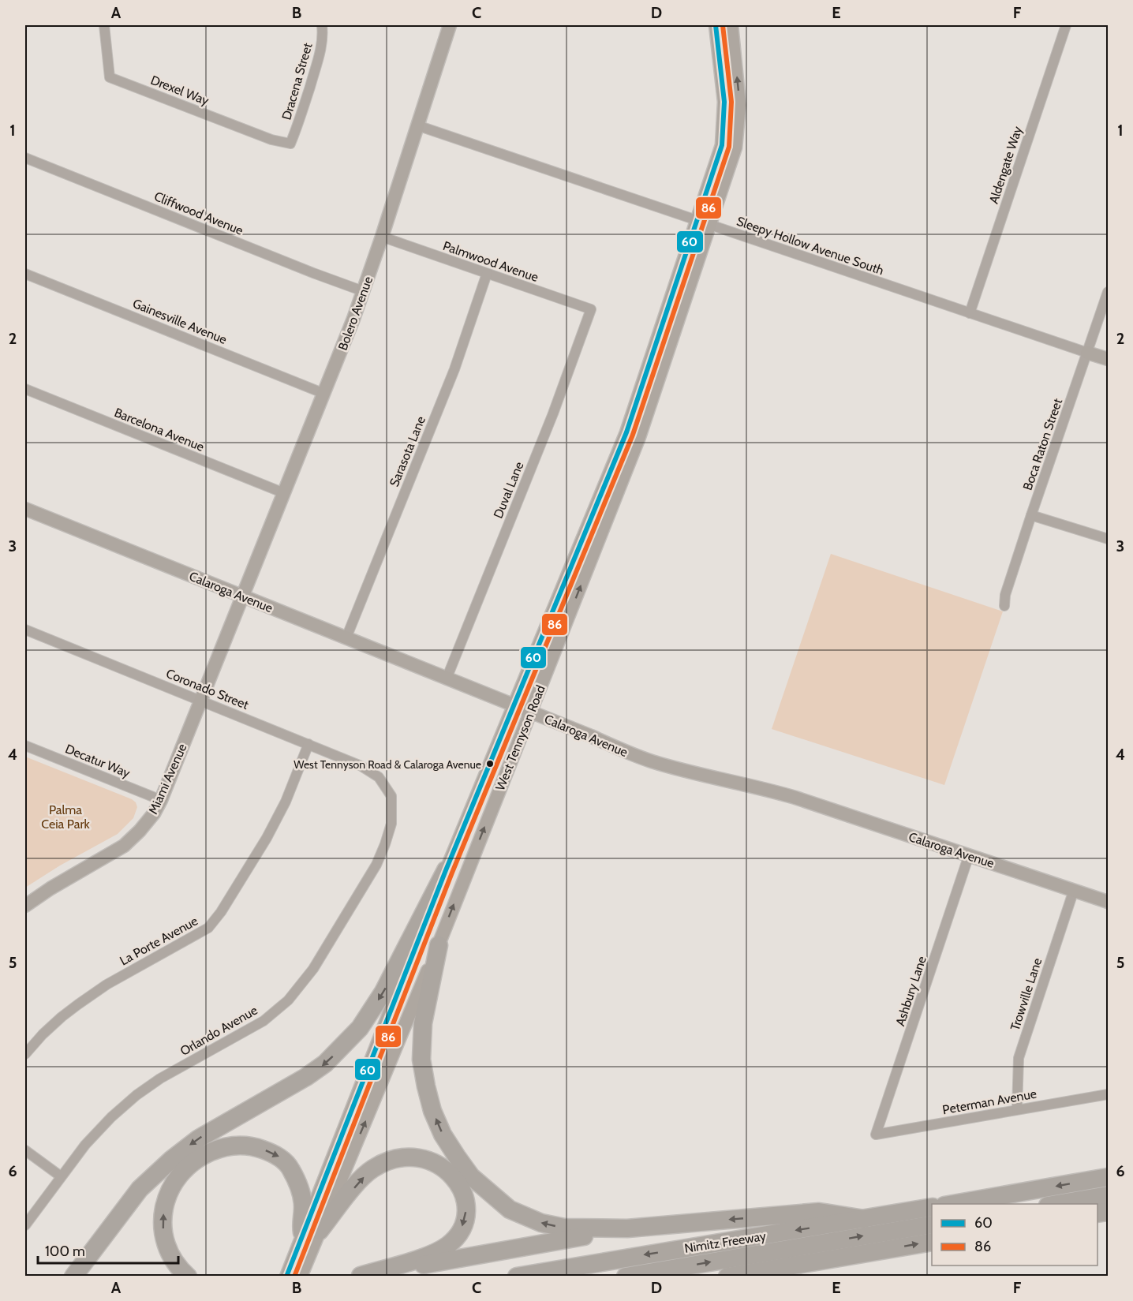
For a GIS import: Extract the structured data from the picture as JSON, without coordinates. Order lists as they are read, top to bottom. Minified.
{"streets":{"highway":["Nimitz Freeway"],"main road":["Bolero Avenue","Calaroga Avenue","West Tennyson Road","Miami Avenue"],"street":["Dracena Street","Drexel Way","Aldengate Way","Cliffwood Avenue","Sleepy Hollow Avenue South","Palmwood Avenue","Gainesville Avenue","Barcelona Avenue","Boca Raton Street","Sarasota Lane","Duval Lane","Coronado Street","Decatur Way","La Porte Avenue","Ashbury Lane","Trowville Lane","Orlando Avenue","Peterman Avenue"]},"crossings":[["Dracena Street","Drexel Way"],["Aldengate Way","Sleepy Hollow Avenue South"],["Cliffwood Avenue","Bolero Avenue"],["Sleepy Hollow Avenue South","Bolero Avenue"],["Sleepy Hollow Avenue South","Boca Raton Street"],["Sleepy Hollow Avenue South","West Tennyson Road"],["Palmwood Avenue","Bolero Avenue"],["Palmwood Avenue","Sarasota Lane"],["Palmwood Avenue","Duval Lane"],["Bolero Avenue","Gainesville Avenue"],["Bolero Avenue","Barcelona Avenue"],["Bolero Avenue","Calaroga Avenue"],["Bolero Avenue","Miami Avenue"],["Sarasota Lane","Calaroga Avenue"],["Duval Lane","Calaroga Avenue"],["Calaroga Avenue","West Tennyson Road"],["Calaroga Avenue","Miami Avenue"],["Calaroga Avenue","Ashbury Lane"],["Calaroga Avenue","Trowville Lane"],["Coronado Street","Miami Avenue"],["Coronado Street","La Porte Avenue"],["Coronado Street","Orlando Avenue"],["Decatur Way","Miami Avenue"],["Ashbury Lane","Peterman Avenue"],["Trowville Lane","Peterman Avenue"]],"parks":["Palma Ceia Park"],"places":["West Tennyson Road & Calaroga Avenue"],"lines":["transit line 60","transit line 86"],"legend":["60","86"],"scale_bar":"100 m","grid":{"columns":["A","B","C","D","E","F"],"rows":["1","2","3","4","5","6"]}}
